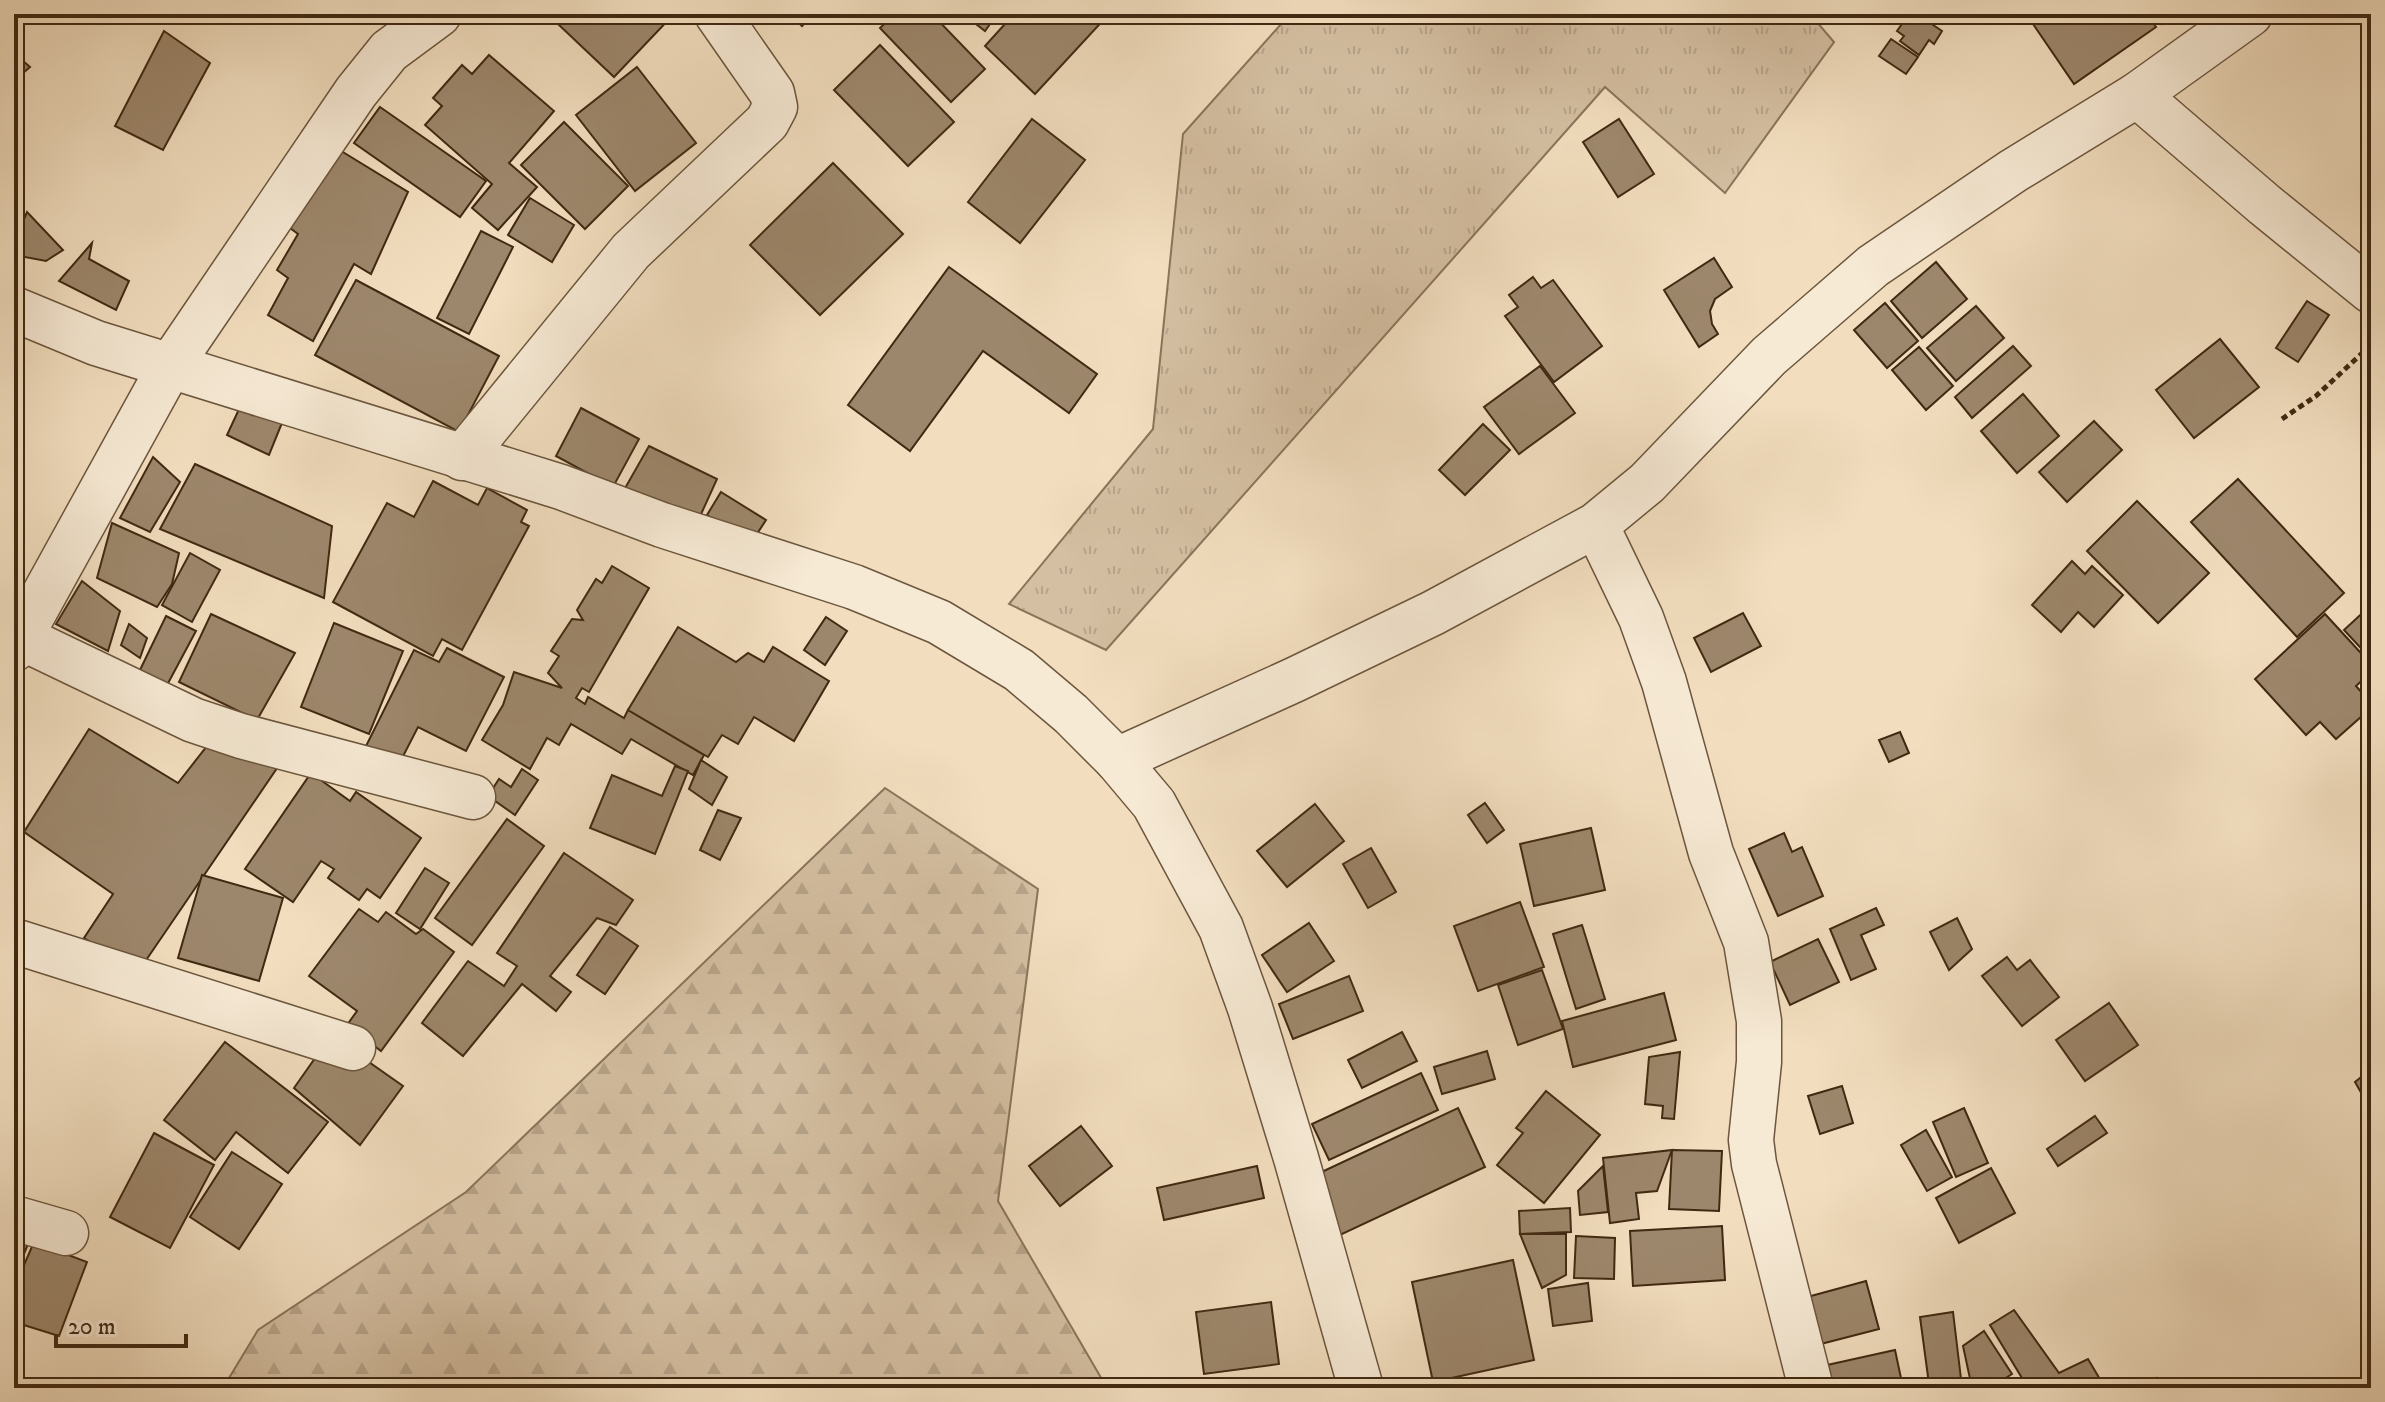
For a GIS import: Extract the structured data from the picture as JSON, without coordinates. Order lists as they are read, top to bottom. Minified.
{"scale_bar":"20 m"}
